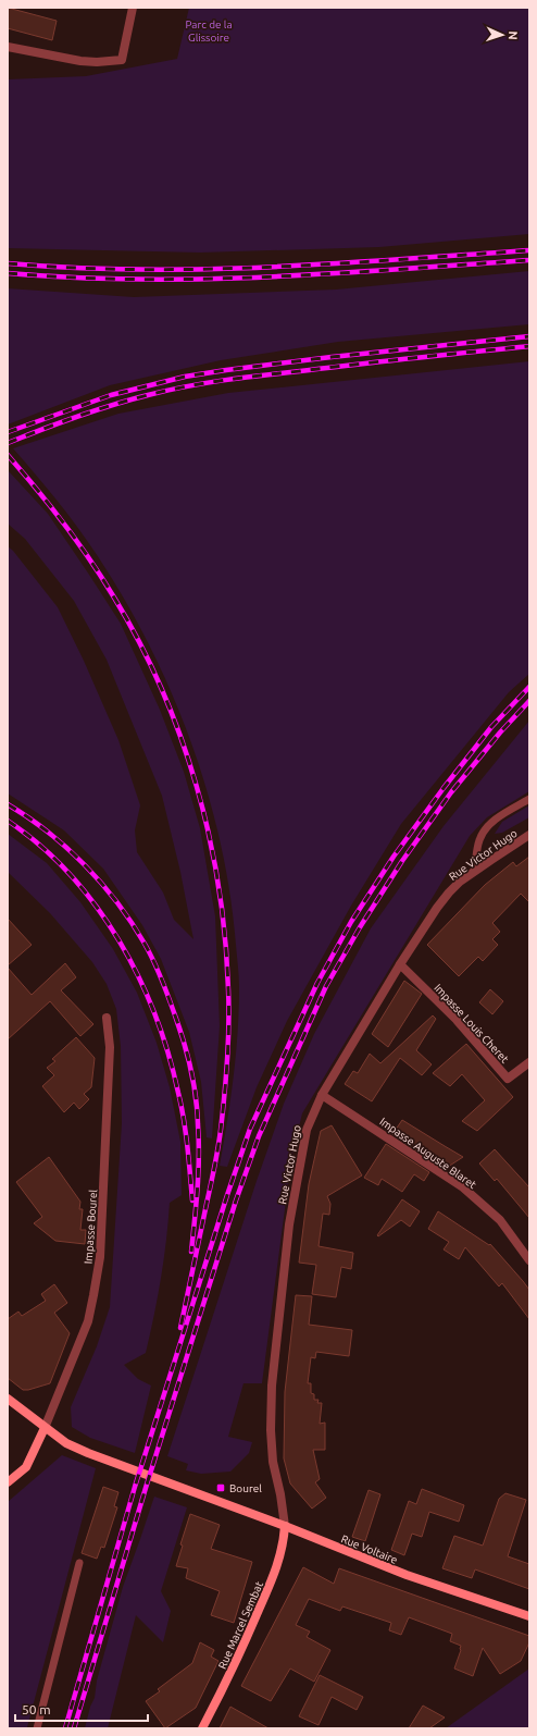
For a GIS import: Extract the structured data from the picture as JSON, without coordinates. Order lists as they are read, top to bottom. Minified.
{"streets":{"street":["Rue Victor Hugo","Impasse Louis Cheret","Impasse Auguste Blaret","Impasse Bourel","Rue Voltaire","Rue Marcel Sembat"]},"crossings":[["Rue Victor Hugo","Impasse Louis Cheret"],["Rue Victor Hugo","Impasse Auguste Blaret"],["Rue Victor Hugo","Rue Voltaire"],["Rue Victor Hugo","Rue Marcel Sembat"],["Impasse Bourel","Rue Voltaire"],["Rue Voltaire","Rue Marcel Sembat"]],"parks":["Parc de la Glissoire"],"places":{"transit":["Bourel"]},"scale_bar":"50 m","north":"right"}
